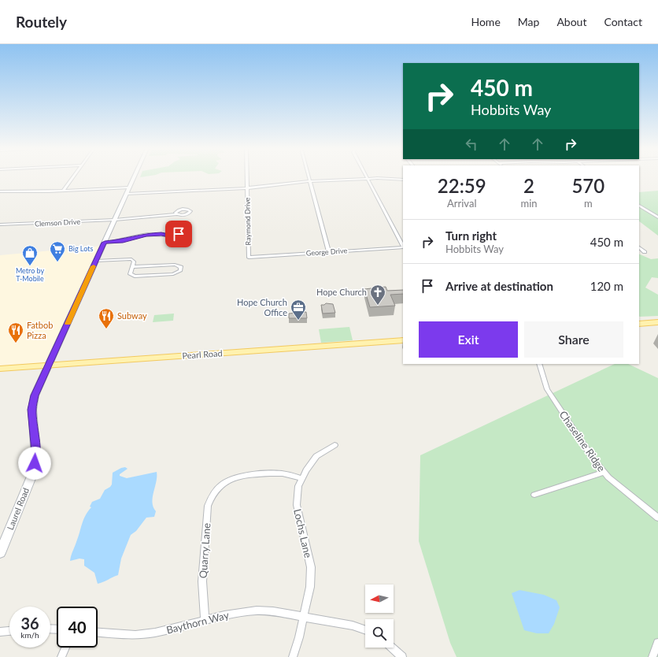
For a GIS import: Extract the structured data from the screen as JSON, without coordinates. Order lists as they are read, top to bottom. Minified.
{"streets":{"main road":["Pearl Road"],"street":["Raymond Drive","Clemson Drive","George Drive","Chaseline Ridge","Laurel Road","Lochs Lane","Quarry Lane","Baythorn Way"]},"crossings":[["Raymond Drive","George Drive"],["Clemson Drive","Laurel Road"],["Pearl Road","Laurel Road"],["Lochs Lane","Quarry Lane"],["Lochs Lane","Baythorn Way"],["Quarry Lane","Baythorn Way"]],"places":{"supermarket":["Big Lots"],"shop":["Metro by T-Mobile"],"church":["Hope Church"],"office":["Hope Church Office"],"restaurant":["Subway","Fatbob Pizza"]},"north":"left","page":{"header":"Routely","nav":["Home","Map","About","Contact"],"turn":["450 m","Hobbits Way"],"eta":["22:59","Arrival","2","min","570","m"],"list":[{"name":"Turn right","note":"Hobbits Way","value":"450 m"},{"name":"Arrive at destination","value":"120 m"}],"buttons":["Exit","Share"],"speed":"36 km/h","limit":"40"}}
